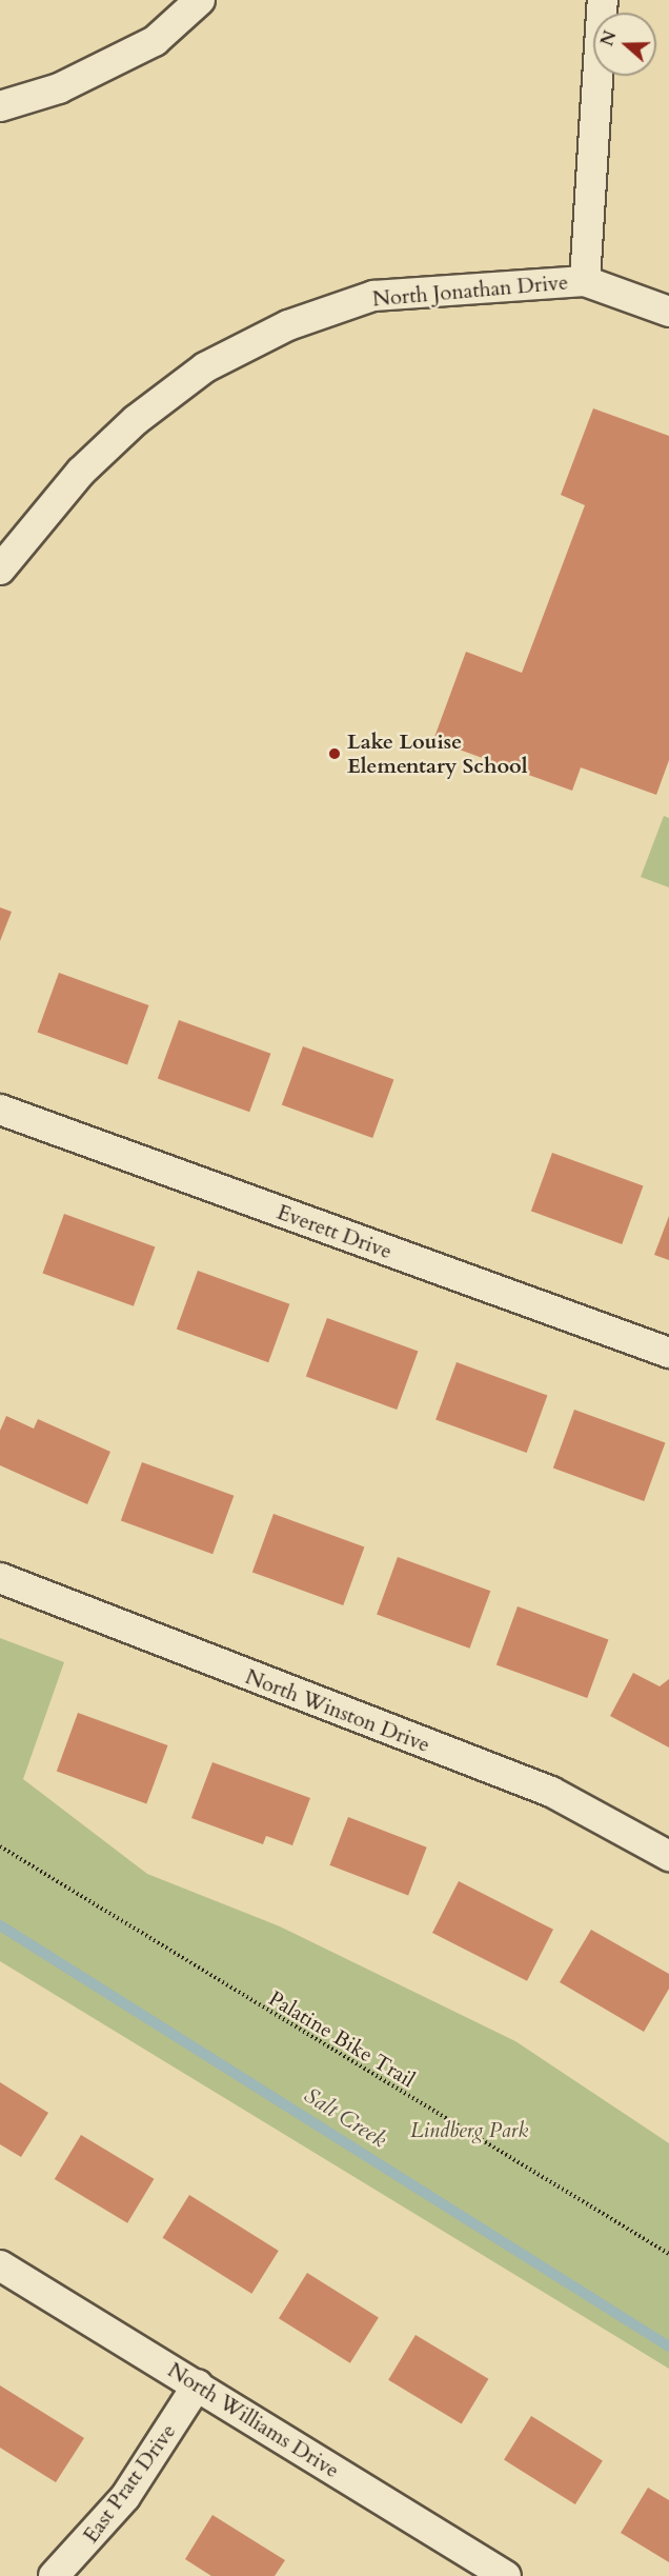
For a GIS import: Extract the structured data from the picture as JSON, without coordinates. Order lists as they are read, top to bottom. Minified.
{"streets":{"street":["North Jonathan Drive","Everett Drive","North Winston Drive","North Williams Drive","East Pratt Drive"],"path":["Palatine Bike Trail"]},"crossings":[["North Williams Drive","East Pratt Drive"]],"water":["Salt Creek"],"parks":["Lindberg Park"],"places":["Lake Louise Elementary School"],"north":"left"}
